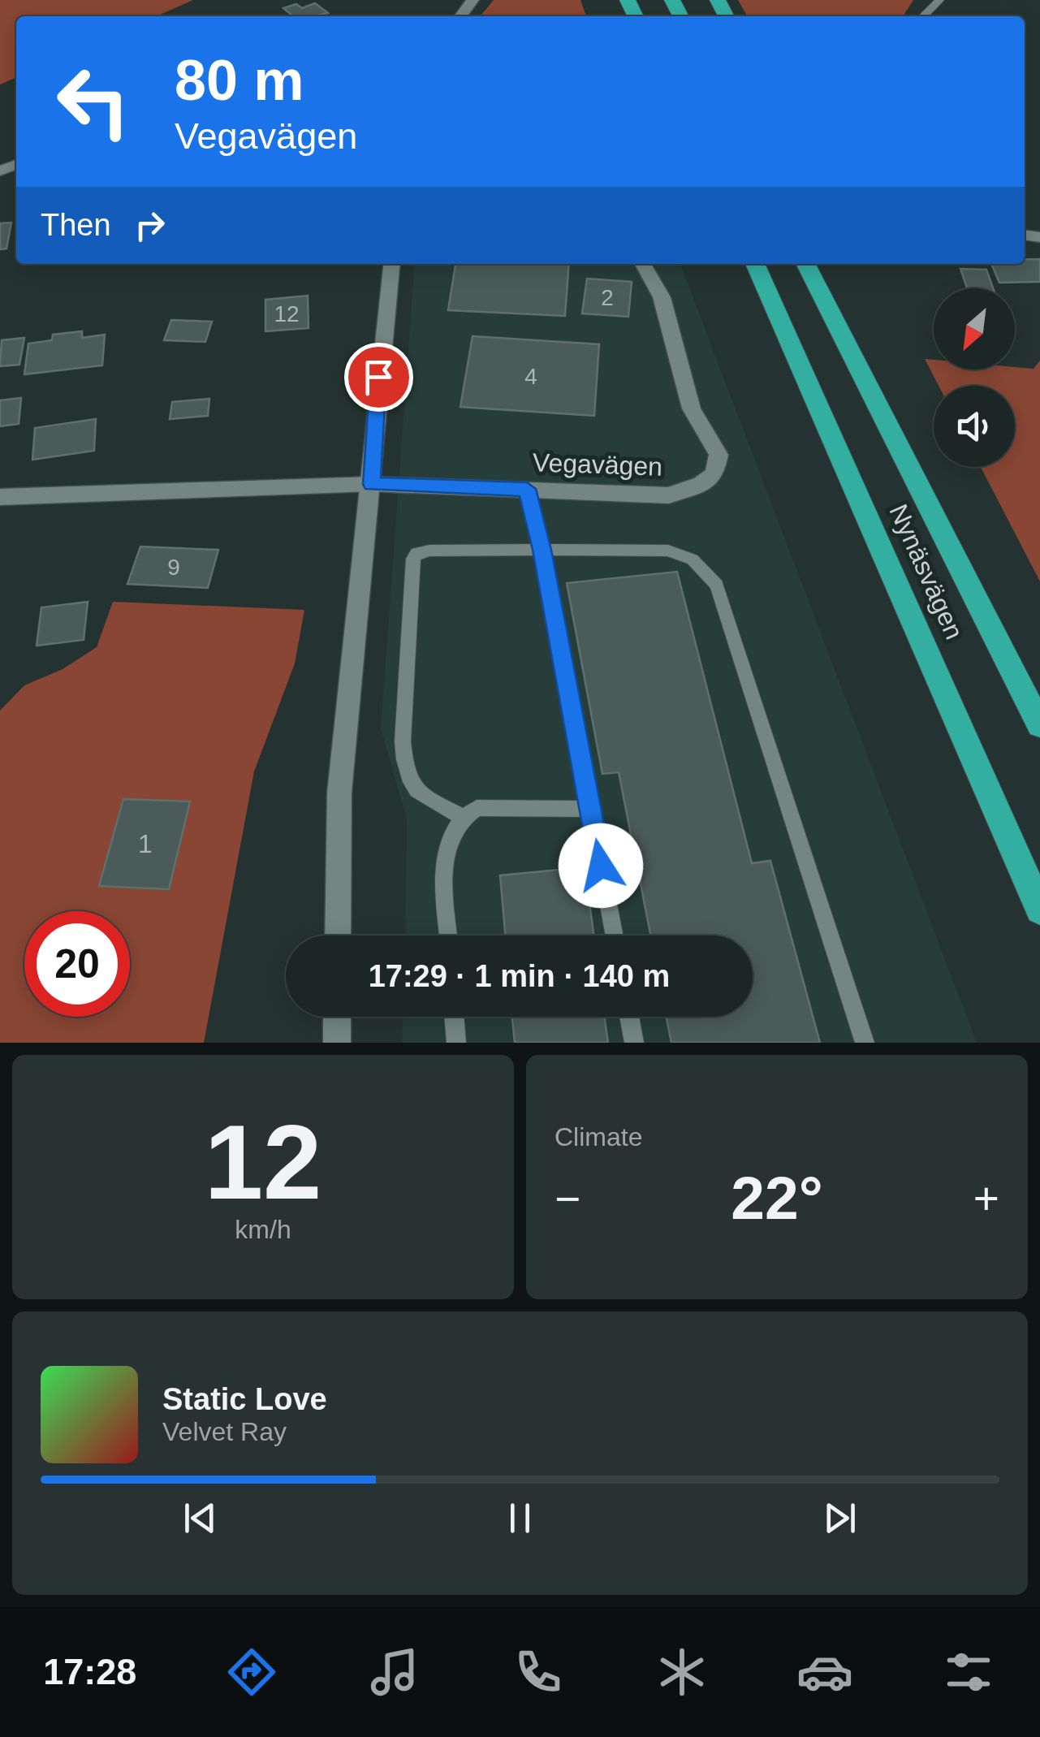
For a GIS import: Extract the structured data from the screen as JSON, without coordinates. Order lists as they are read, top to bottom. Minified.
{"streets":{"highway":["Nynäsvägen"],"street":["Vegavägen"]},"house_numbers":["2","12","4","9","1"],"north":"bottom left","page":{"turn":["80 m","Vegavägen"],"then":"Then","limit":"20","trip":"17:29 · 1 min · 140 m","tile":[["12","km/h"],"Climate"],"heat":["−","22°","+"],"song":["Static Love","Velvet Ray"],"tabs":"17:28"}}
